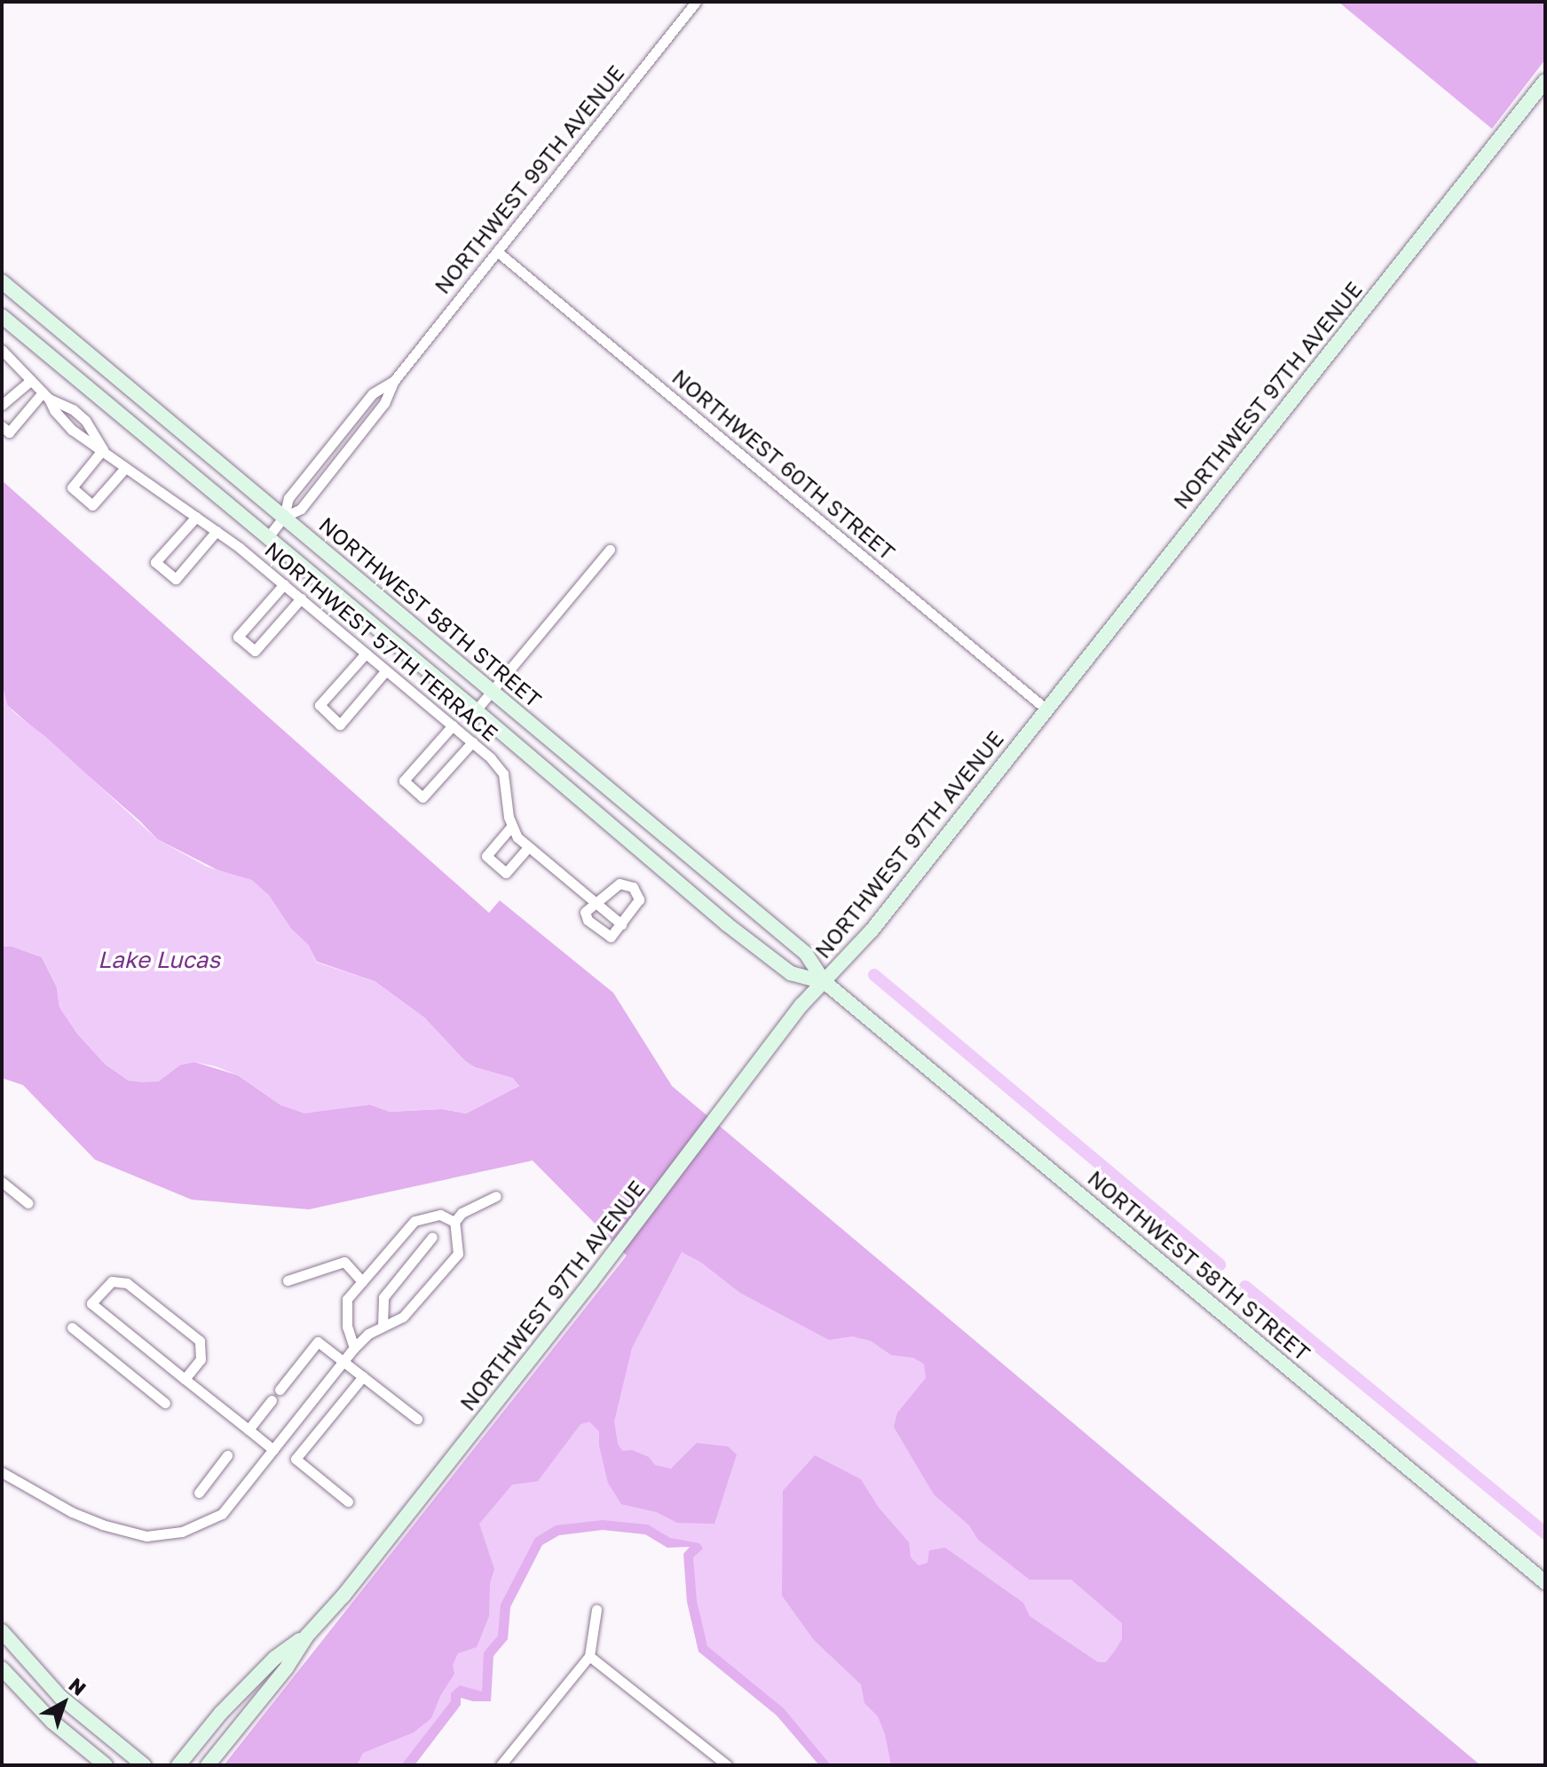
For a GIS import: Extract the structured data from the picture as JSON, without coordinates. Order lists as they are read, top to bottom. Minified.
{"streets":{"street":["NORTHWEST 99TH AVENUE","NORTHWEST 97TH AVENUE","NORTHWEST 60TH STREET","NORTHWEST 58TH STREET","NORTHWEST 57TH TERRACE"]},"crossings":[["NORTHWEST 99TH AVENUE","NORTHWEST 60TH STREET"],["NORTHWEST 99TH AVENUE","NORTHWEST 58TH STREET"],["NORTHWEST 97TH AVENUE","NORTHWEST 60TH STREET"],["NORTHWEST 97TH AVENUE","NORTHWEST 58TH STREET"]],"water":["Lake Lucas"],"north":"top right"}
